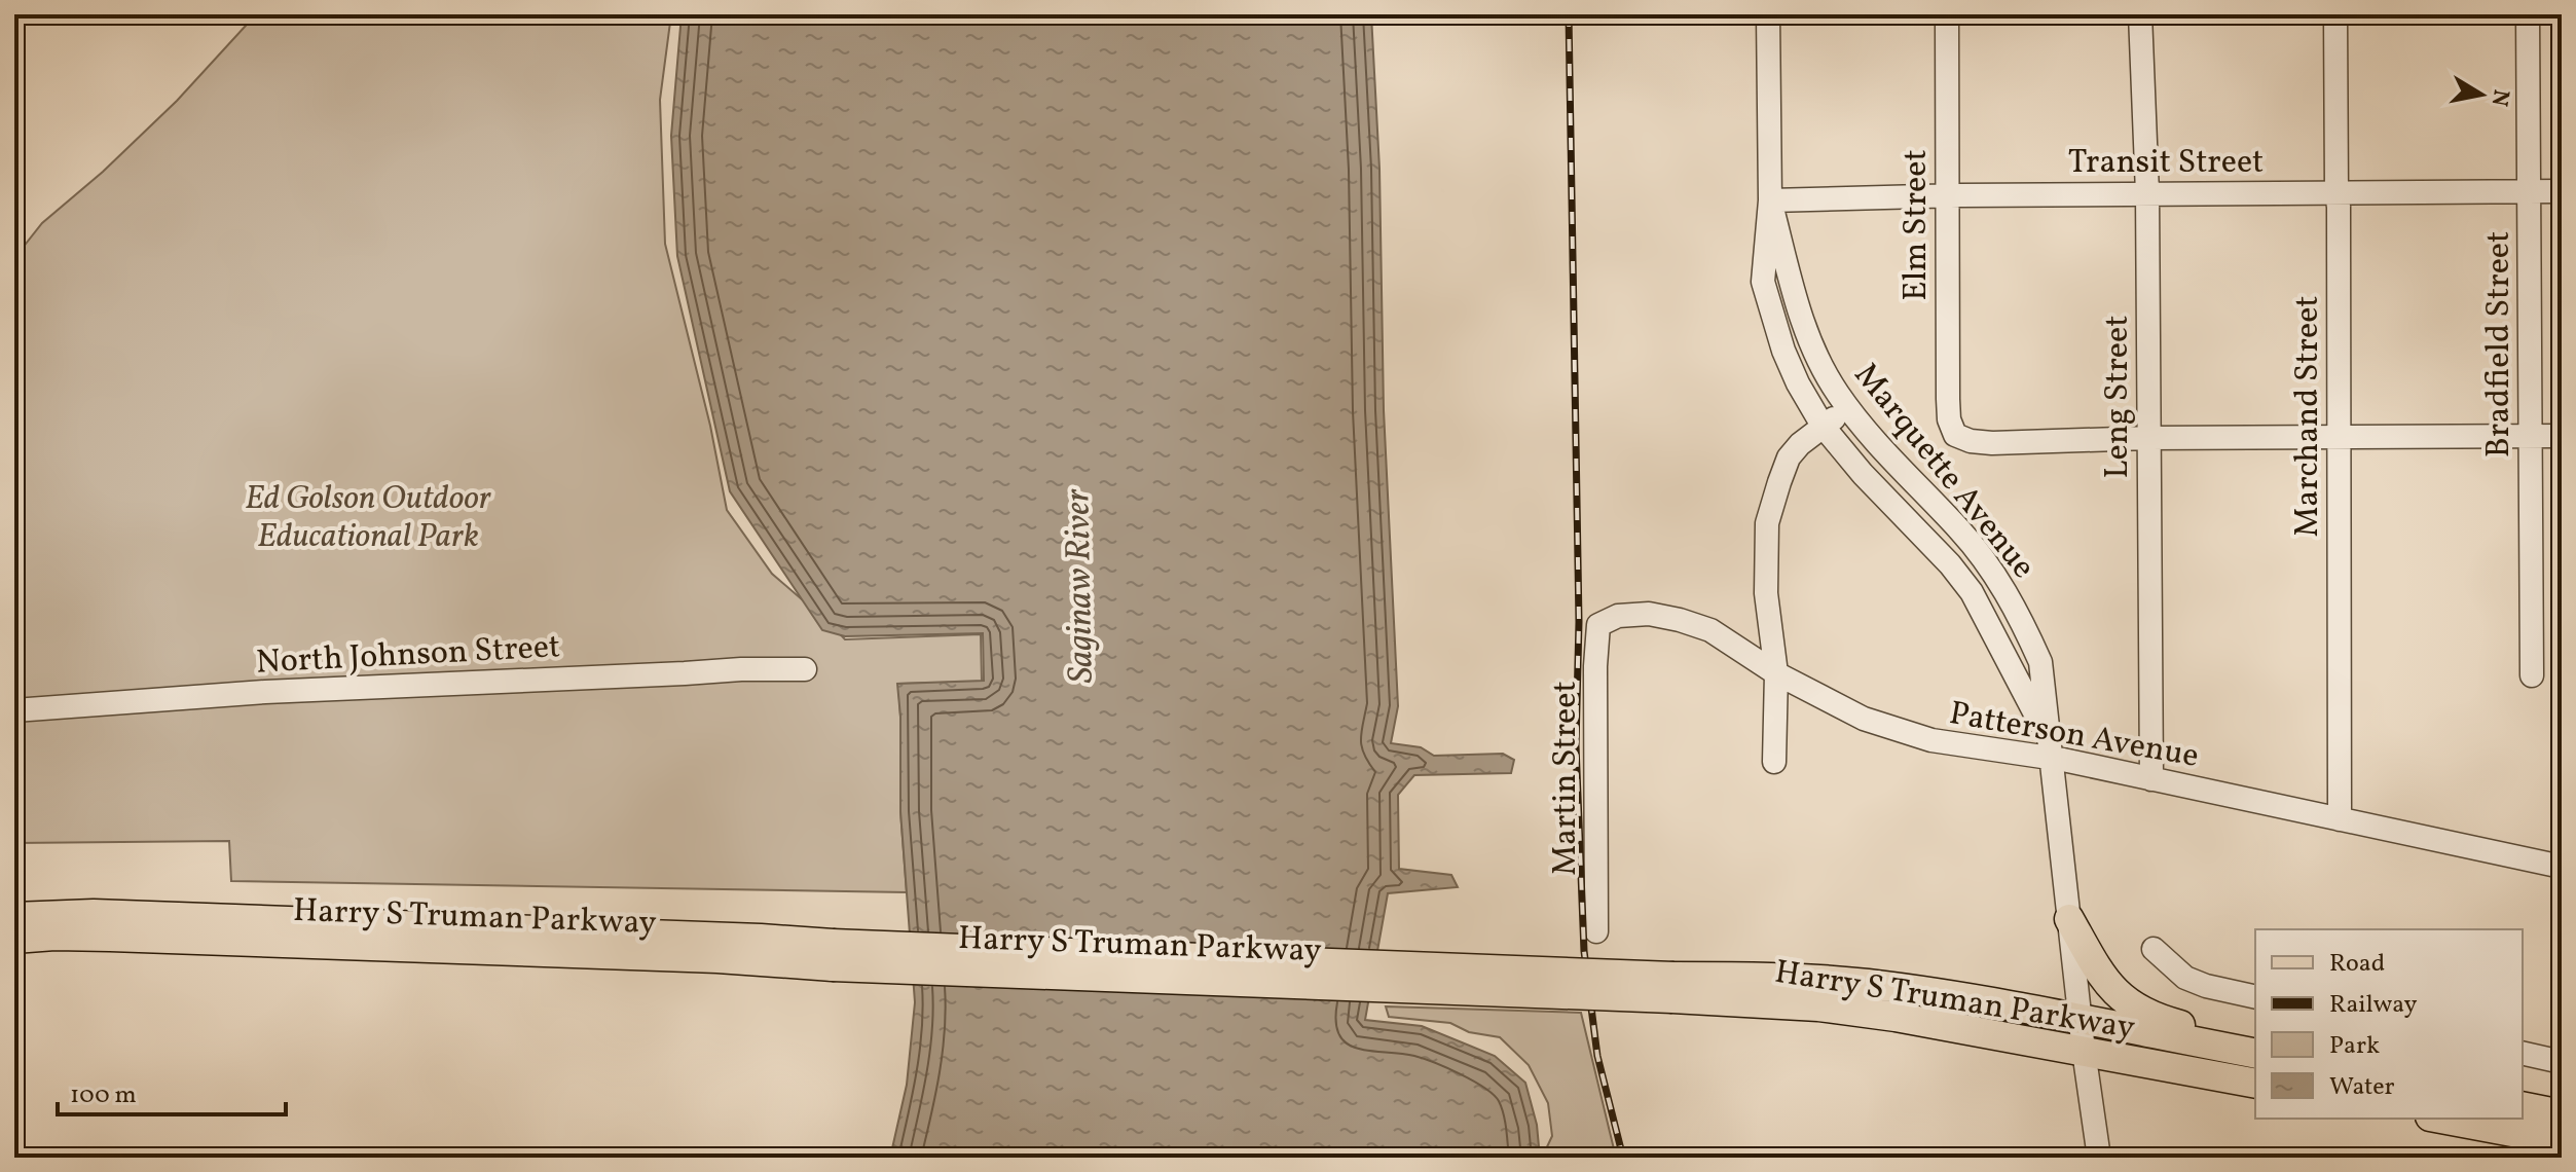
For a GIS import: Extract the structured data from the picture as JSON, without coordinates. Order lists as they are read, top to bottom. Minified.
{"streets":{"main road":["Harry S Truman Parkway"],"street":["Transit Street","Elm Street","Bradfield Street","Leng Street","Marchand Street","Marquette Avenue","North Johnson Street","Patterson Avenue","Martin Street"]},"crossings":[["Transit Street","Elm Street"],["Transit Street","Bradfield Street"],["Transit Street","Leng Street"],["Transit Street","Marchand Street"],["Transit Street","Marquette Avenue"],["Elm Street","Leng Street"],["Leng Street","Patterson Avenue"],["Marchand Street","Patterson Avenue"],["Marquette Avenue","Patterson Avenue"],["Marquette Avenue","Harry S Truman Parkway"],["Patterson Avenue","Martin Street"]],"water":["Saginaw River"],"parks":["Ed Golson Outdoor Educational Park"],"legend":["Road","Railway","Park","Water"],"scale_bar":"100 m","north":"right"}
